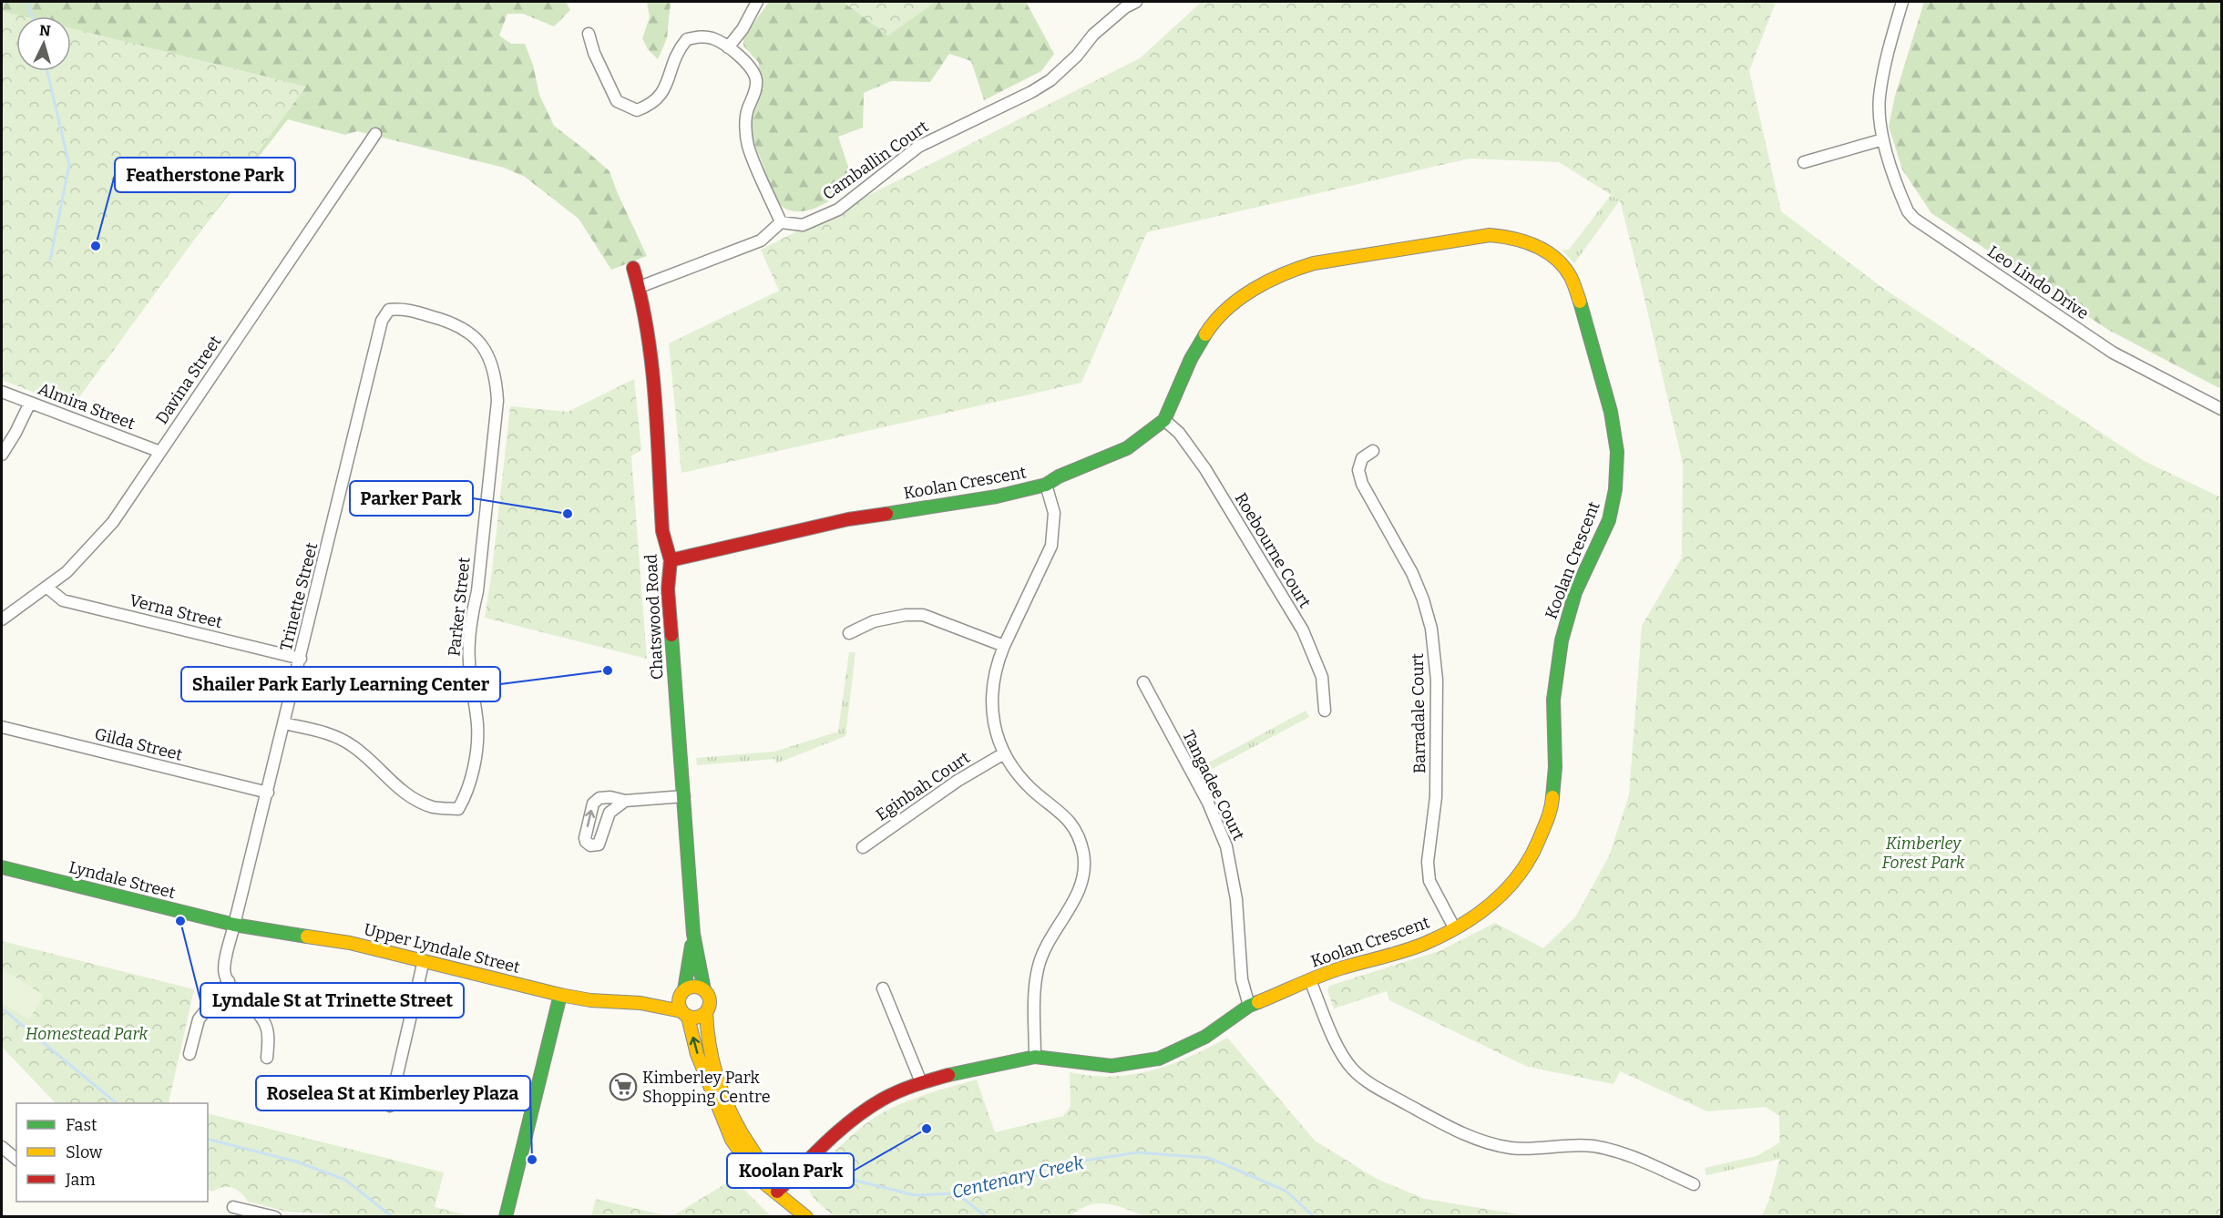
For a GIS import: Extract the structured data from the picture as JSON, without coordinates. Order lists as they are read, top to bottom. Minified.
{"streets":{"street":["Camballin Court","Leo Lindo Drive","Davina Street","Almira Street","Koolan Crescent","Roebourne Court","Trinette Street","Parker Street","Verna Street","Chatswood Road","Barradale Court","Gilda Street","Tangadee Court","Eginbah Court","Lyndale Street","Upper Lyndale Street"]},"crossings":[["Davina Street","Almira Street"],["Davina Street","Verna Street"],["Koolan Crescent","Roebourne Court"],["Koolan Crescent","Chatswood Road"],["Koolan Crescent","Barradale Court"],["Koolan Crescent","Tangadee Court"],["Trinette Street","Parker Street"],["Trinette Street","Verna Street"],["Trinette Street","Gilda Street"],["Trinette Street","Lyndale Street"],["Trinette Street","Upper Lyndale Street"],["Chatswood Road","Upper Lyndale Street"],["Lyndale Street","Upper Lyndale Street"]],"water":["Centenary Creek"],"parks":["Kimberley Forest Park","Homestead Park"],"places":{"other":["Featherstone Park","Parker Park","Shailer Park Early Learning Center","Lyndale St at Trinette Street","Koolan Park","Roselea St at Kimberley Plaza"],"supermarket":["Kimberley Park Shopping Centre"]},"legend":["Fast","Slow","Jam"],"north":"top"}
